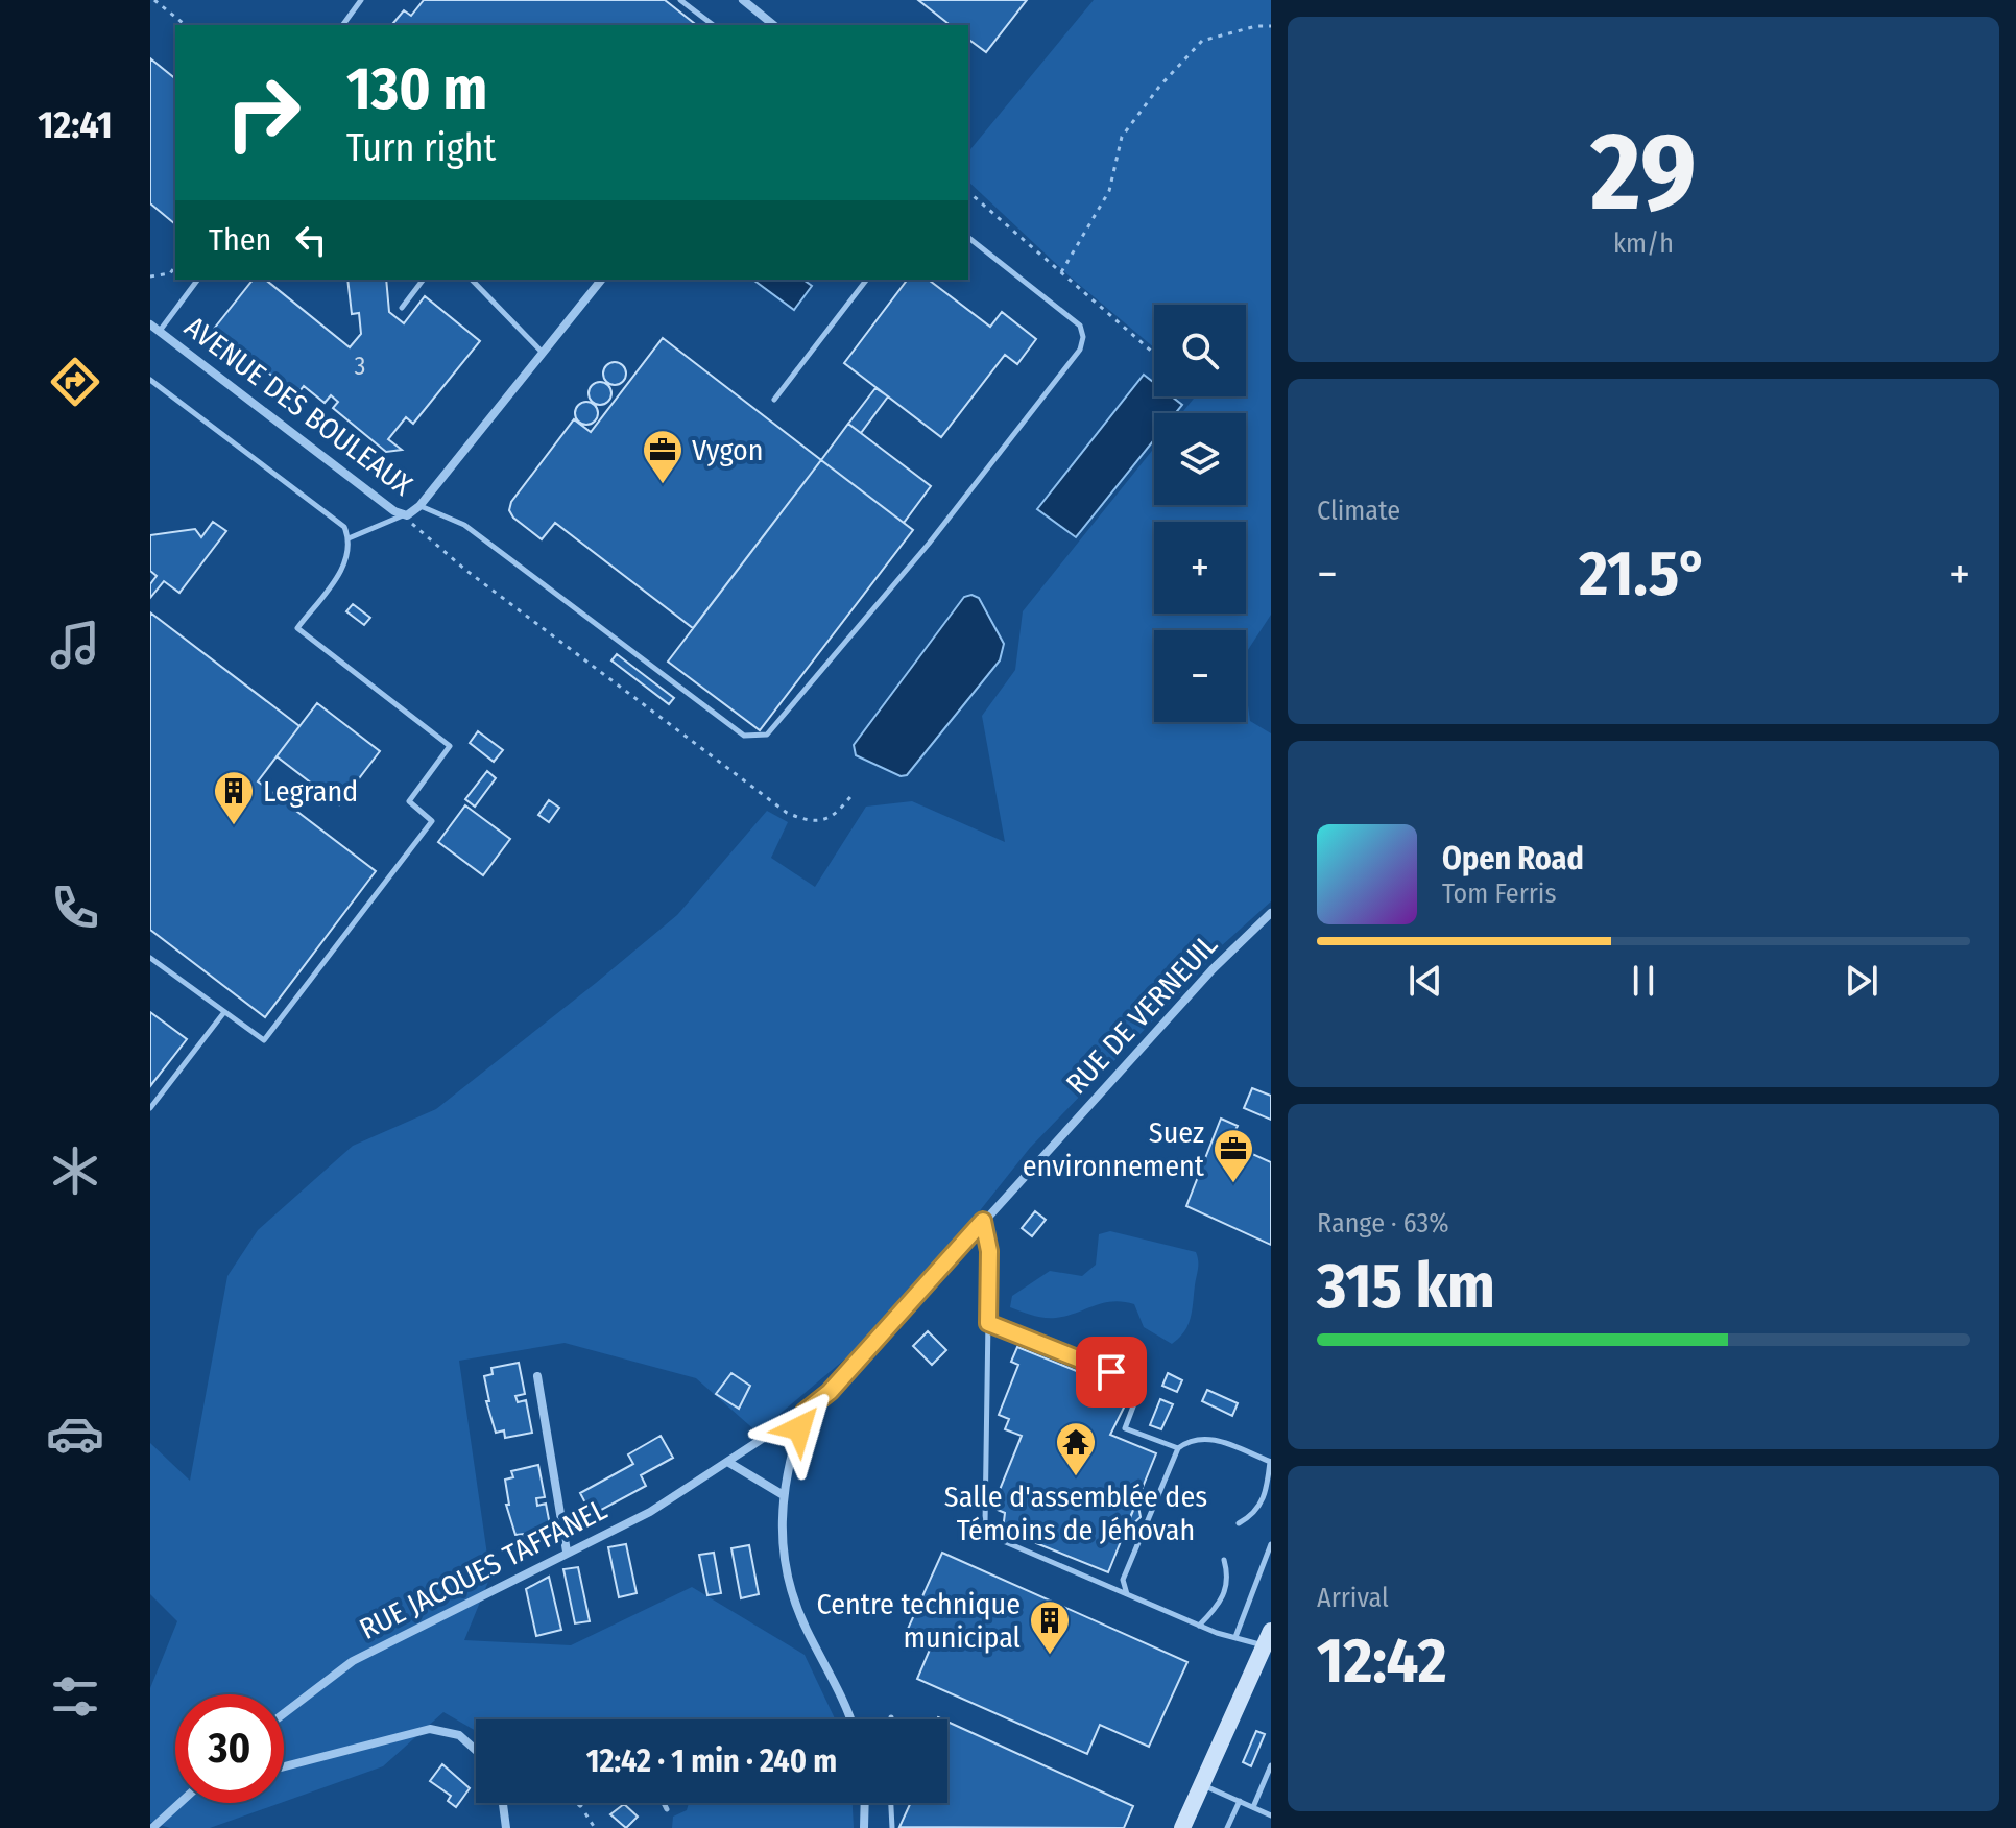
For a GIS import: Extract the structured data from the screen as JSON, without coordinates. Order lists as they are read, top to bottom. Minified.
{"streets":{"street":["AVENUE DES BOULEAUX","RUE DE VERNEUIL","RUE JACQUES TAFFANEL"]},"crossings":[["RUE DE VERNEUIL","RUE JACQUES TAFFANEL"]],"places":{"office":["Vygon","Suez environnement"],"building":["Legrand","Centre technique municipal"],"temple":["Salle d'assemblée des Témoins de Jéhovah"]},"house_numbers":["3"],"page":{"tabs":"12:41","tile":[["29","km/h"],"Climate",["Range · 63%","315 km"],["Arrival","12:42"]],"turn":["130 m","Turn right"],"then":"Then","map_buttons":["+","−"],"heat":["−","21.5°","+"],"song":["Open Road","Tom Ferris"],"limit":"30","trip":"12:42 · 1 min · 240 m"}}
